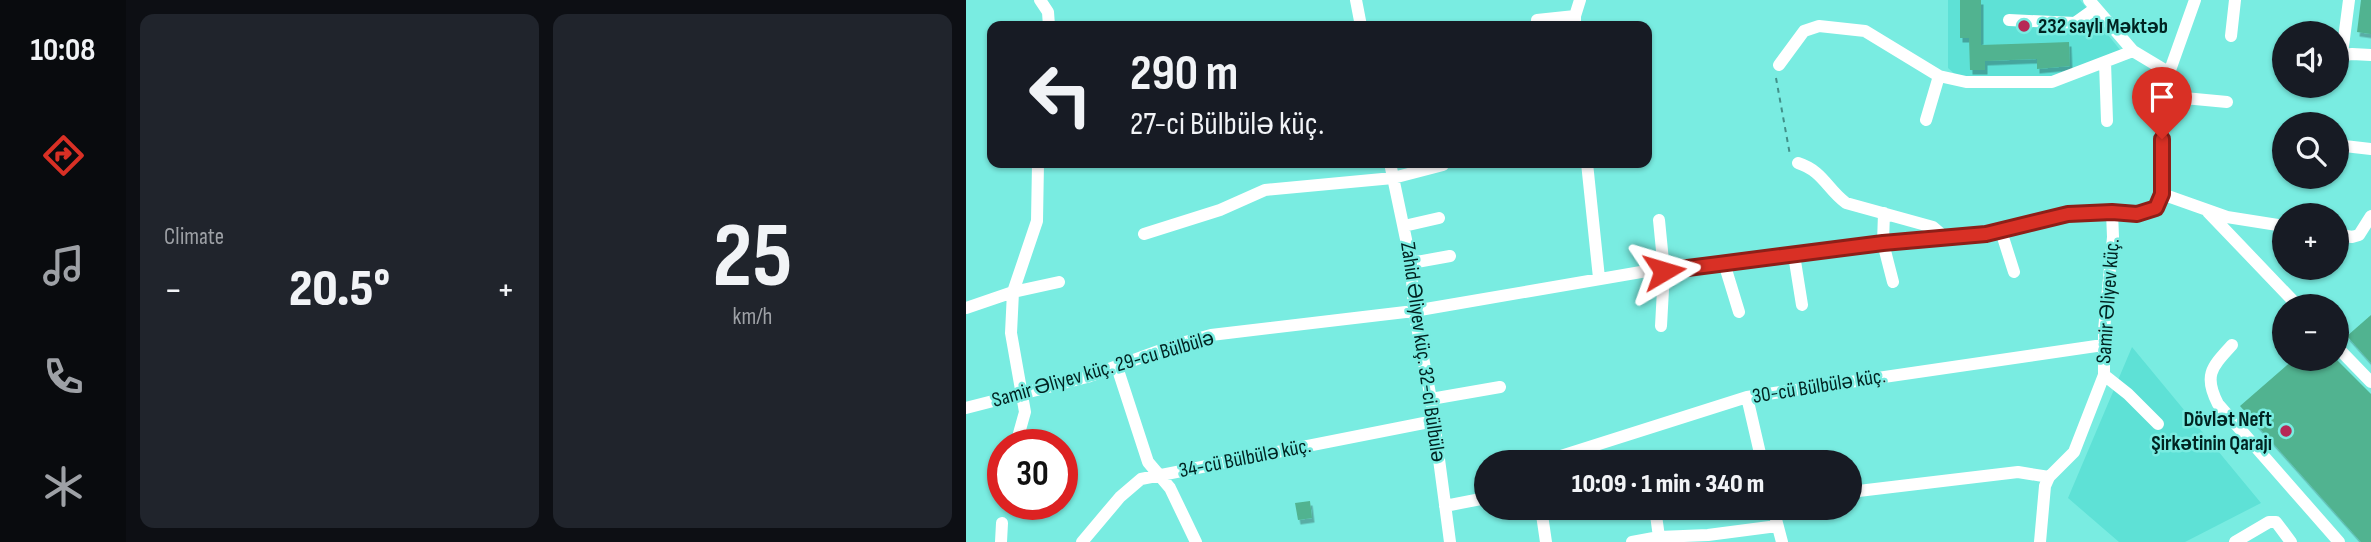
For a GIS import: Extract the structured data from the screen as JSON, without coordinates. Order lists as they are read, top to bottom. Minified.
{"streets":{"street":["Samir Əliyev küç.","Zahid Əliyev küç. 32-ci Bülbülə","Samir Əliyev küç. 29-cu Bülbülə","30-cü Bülbülə küç.","34-cü Bülbülə küç."]},"crossings":[["Samir Əliyev küç.","Samir Əliyev küç. 29-cu Bülbülə"],["Samir Əliyev küç.","30-cü Bülbülə küç."],["Zahid Əliyev küç. 32-ci Bülbülə","Samir Əliyev küç. 29-cu Bülbülə"],["Zahid Əliyev küç. 32-ci Bülbülə","34-cü Bülbülə küç."]],"places":["232 saylı Məktəb","Dövlət Neft Şirkətinin Qarajı"],"page":{"tabs":"10:08","tile":["Climate",["25","km/h"]],"map_buttons":["+","−"],"turn":["290 m","27-ci Bülbülə küç."],"heat":["−","20.5°","+"],"limit":"30","trip":"10:09 · 1 min · 340 m"}}
